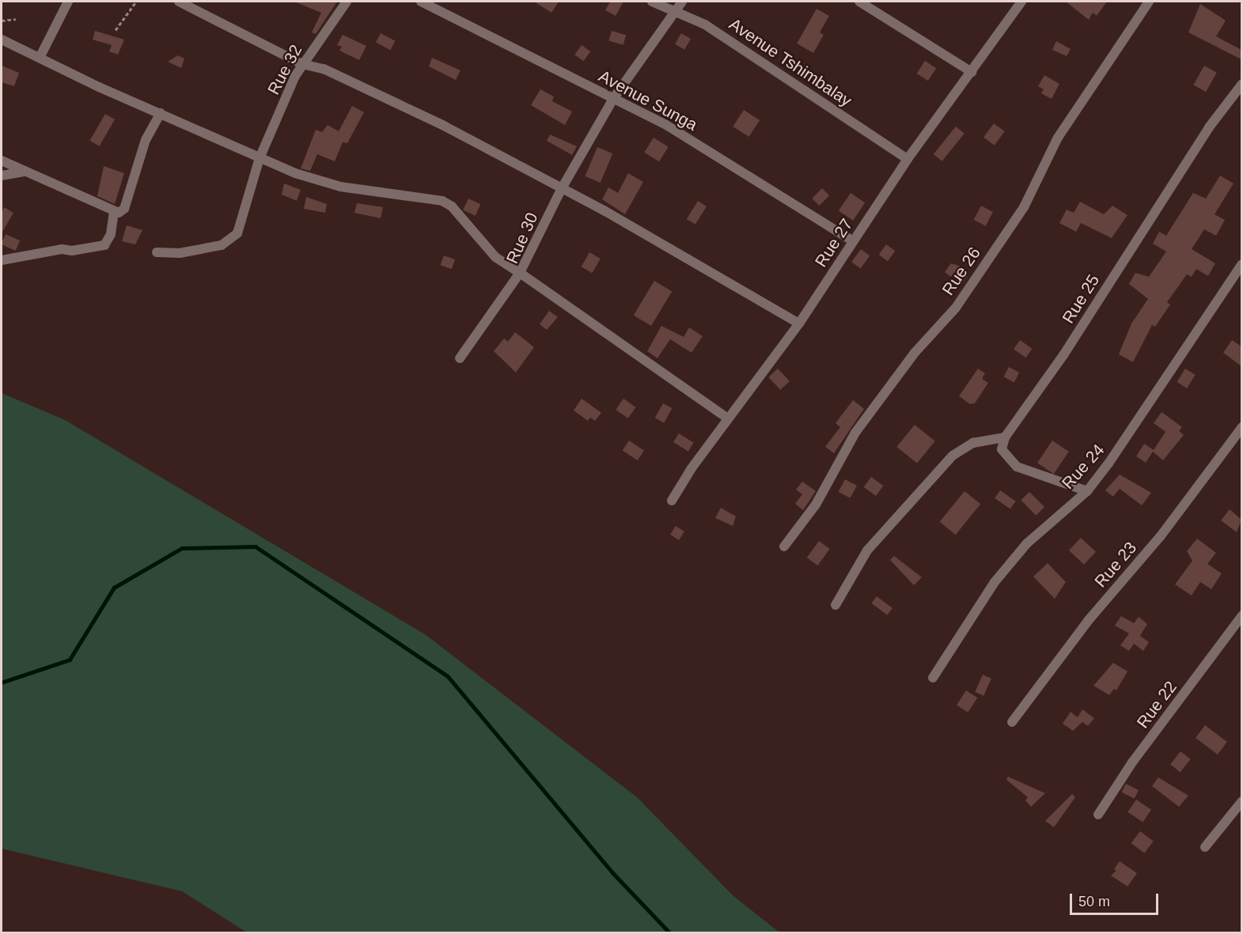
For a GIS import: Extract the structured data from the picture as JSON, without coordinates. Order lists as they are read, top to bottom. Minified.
{"streets":{"street":["Avenue Tshimbalay","Rue 32","Avenue Sunga","Rue 30","Rue 27","Rue 26","Rue 25","Rue 24","Rue 23","Rue 22"]},"crossings":[["Avenue Tshimbalay","Rue 30"],["Avenue Tshimbalay","Rue 27"],["Avenue Sunga","Rue 30"],["Avenue Sunga","Rue 27"],["Rue 30","Rue 27"]],"scale_bar":"50 m"}
